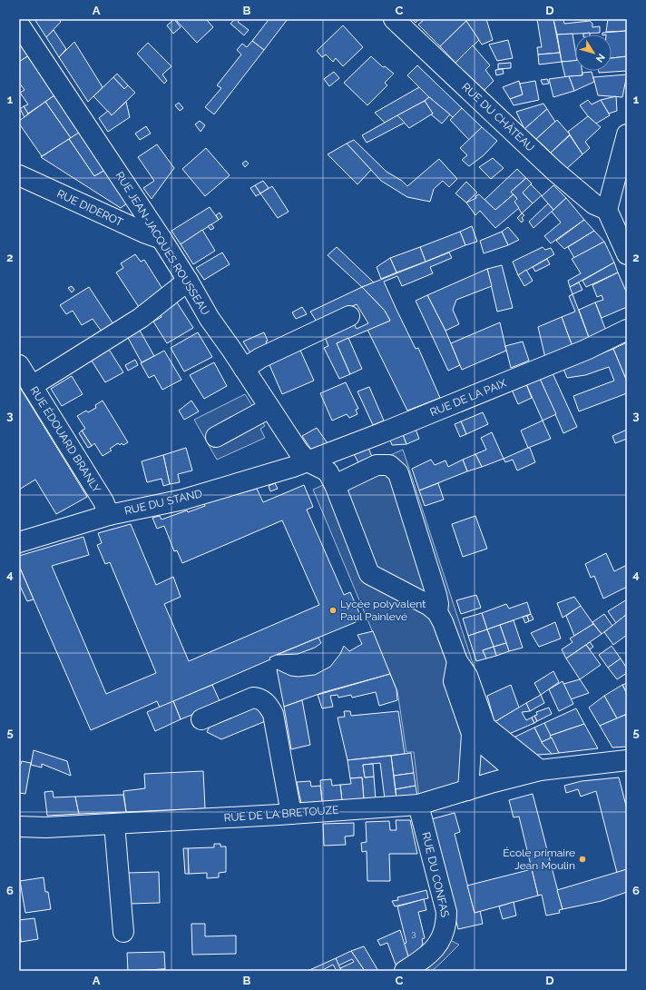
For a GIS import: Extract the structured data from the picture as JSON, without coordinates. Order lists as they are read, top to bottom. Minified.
{"streets":{"street":["RUE DU CHÂTEAU","RUE DIDEROT","RUE JEAN-JACQUES ROUSSEAU","RUE DE LA PAIX","RUE ÉDOUARD BRANLY","RUE DU STAND","RUE DE LA BRETOUZE","RUE DU CONFAS"]},"crossings":[["RUE DIDEROT","RUE JEAN-JACQUES ROUSSEAU"],["RUE JEAN-JACQUES ROUSSEAU","RUE DE LA PAIX"],["RUE JEAN-JACQUES ROUSSEAU","RUE DU STAND"],["RUE DE LA PAIX","RUE DU STAND"],["RUE ÉDOUARD BRANLY","RUE DU STAND"],["RUE DE LA BRETOUZE","RUE DU CONFAS"]],"places":["Lycée polyvalent Paul Painlevé","École primaire Jean Moulin"],"house_numbers":["3"],"north":"bottom right","grid":{"columns":["A","B","C","D"],"rows":["1","2","3","4","5","6"]}}
